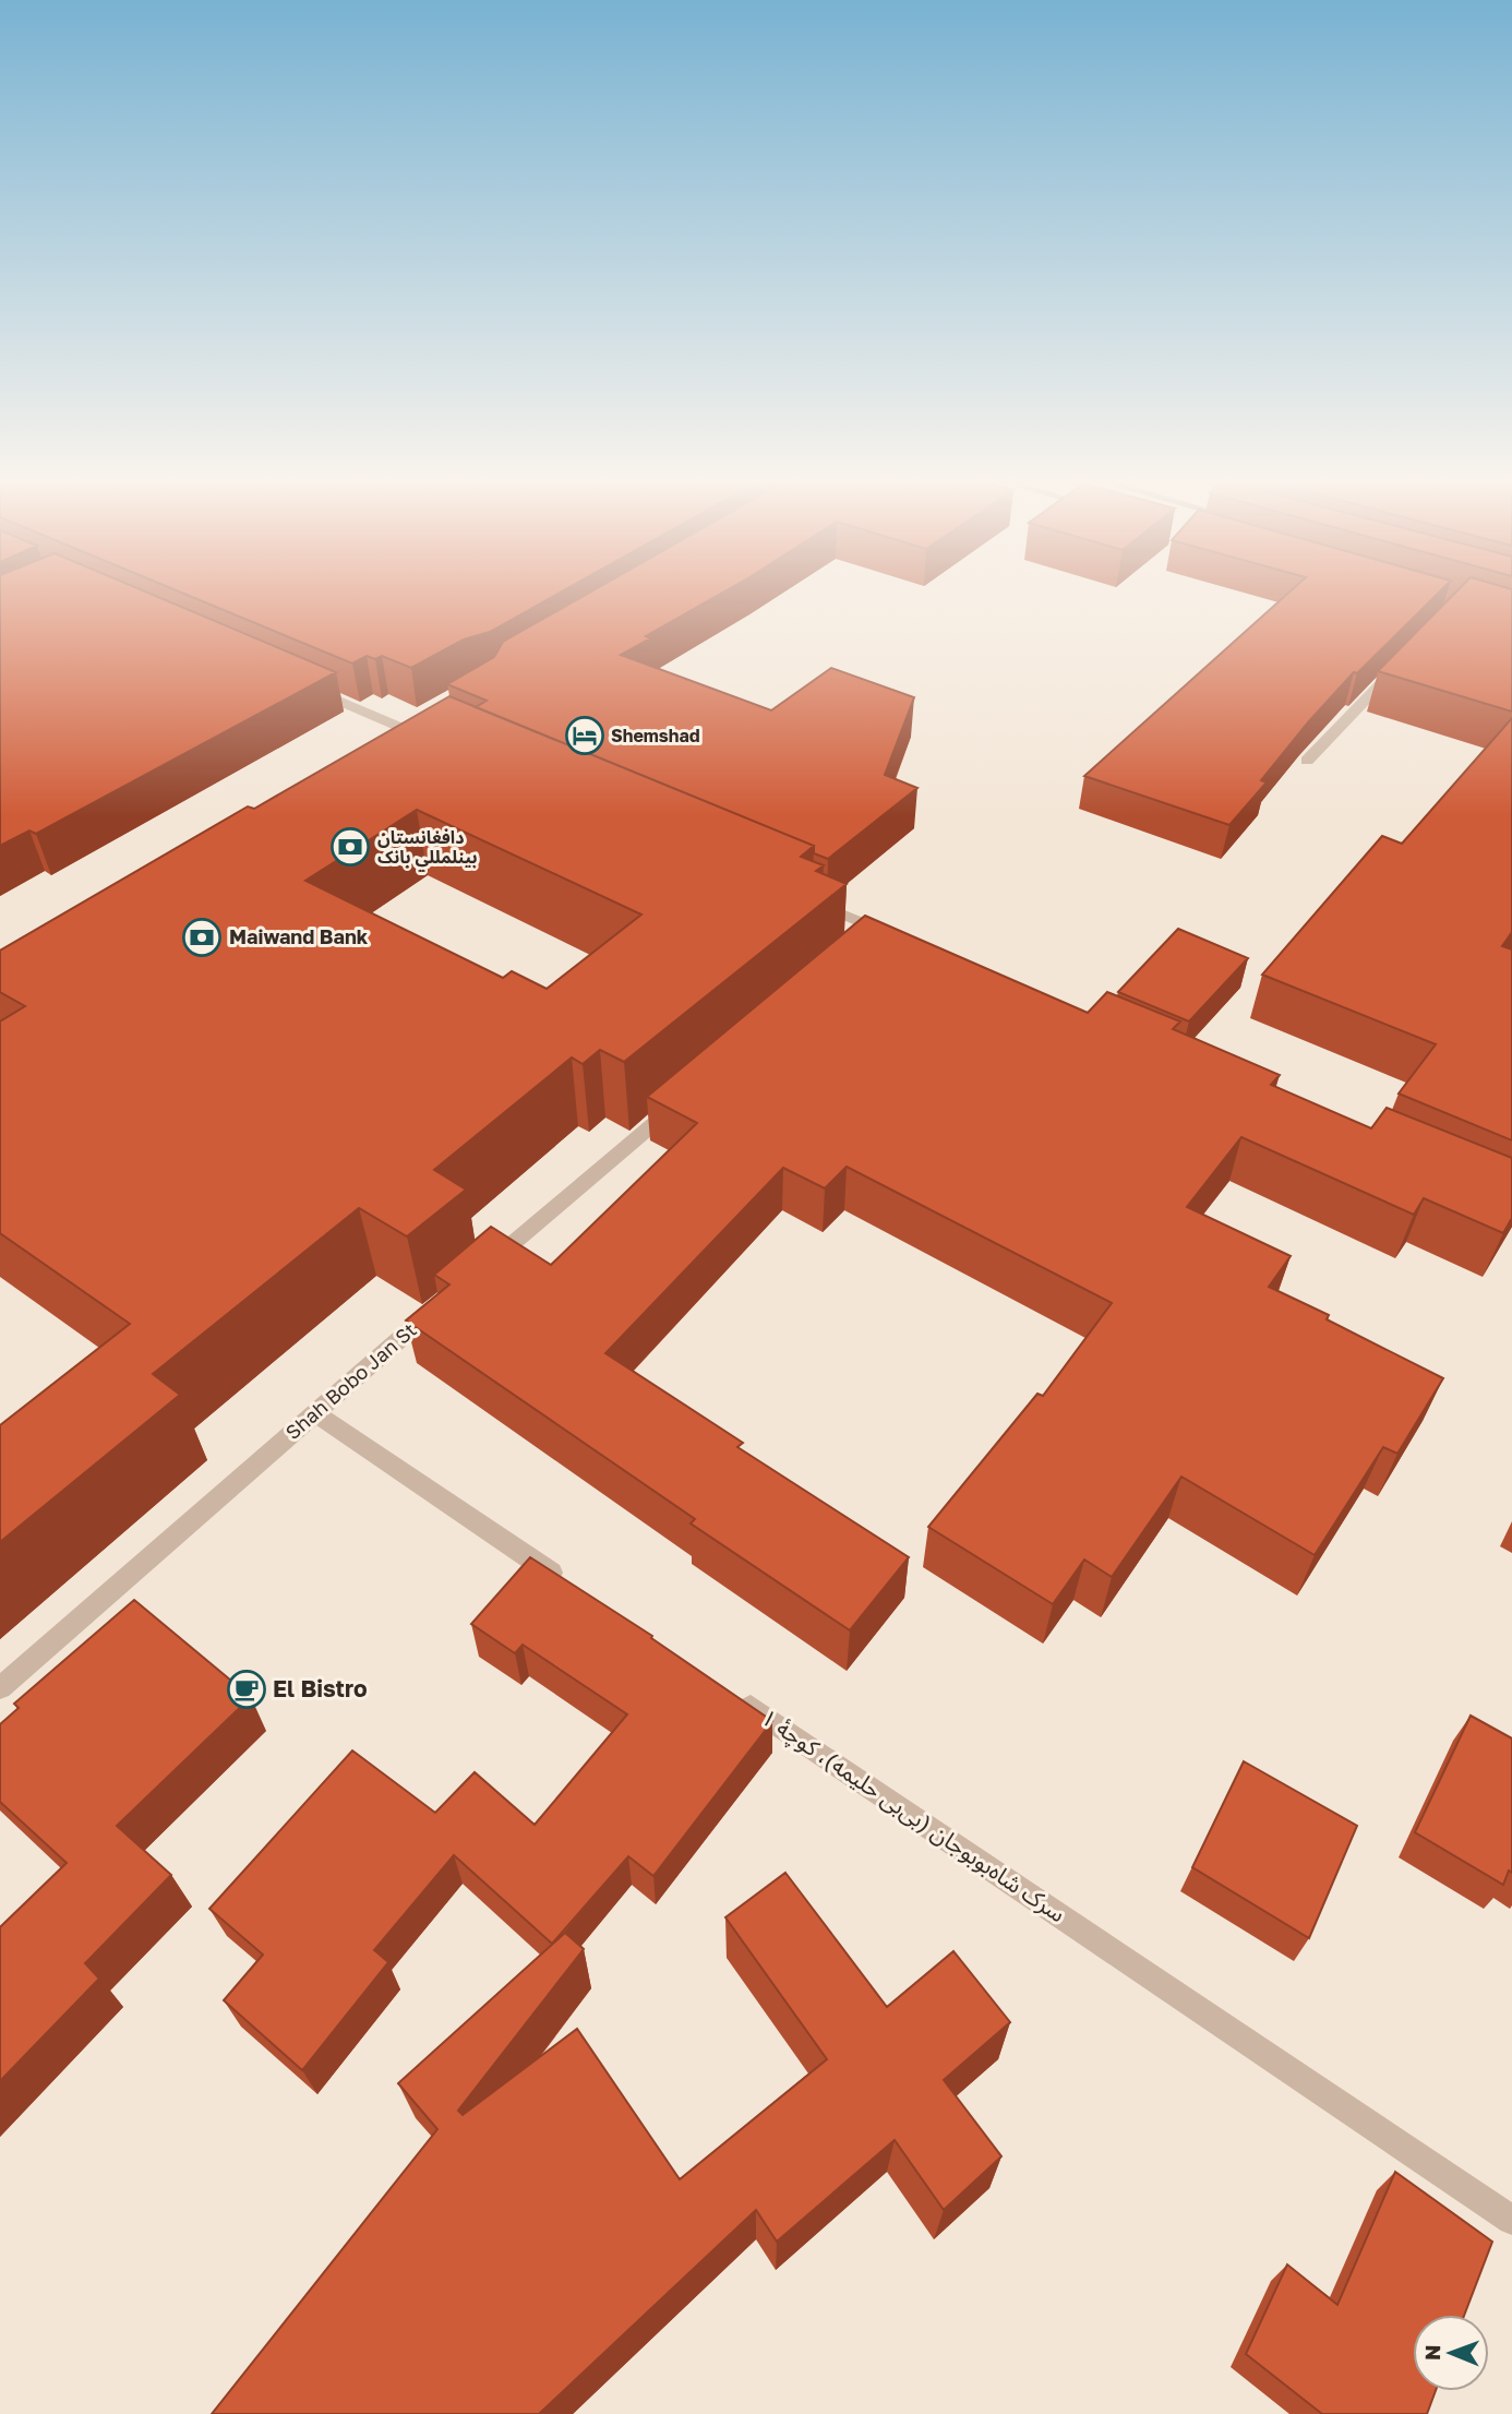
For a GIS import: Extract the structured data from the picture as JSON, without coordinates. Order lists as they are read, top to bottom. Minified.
{"streets":{"street":["Shah Bobo Jan St","سرک شاه‌بوبوجان (بی‌بی حلیمه)، کوچۀ ۱"]},"places":{"hotel":["Shemshad"],"bank":["دافغانستان بینلمللي بانک","Maiwand Bank"],"cafe":["El Bistro"]},"north":"left"}
